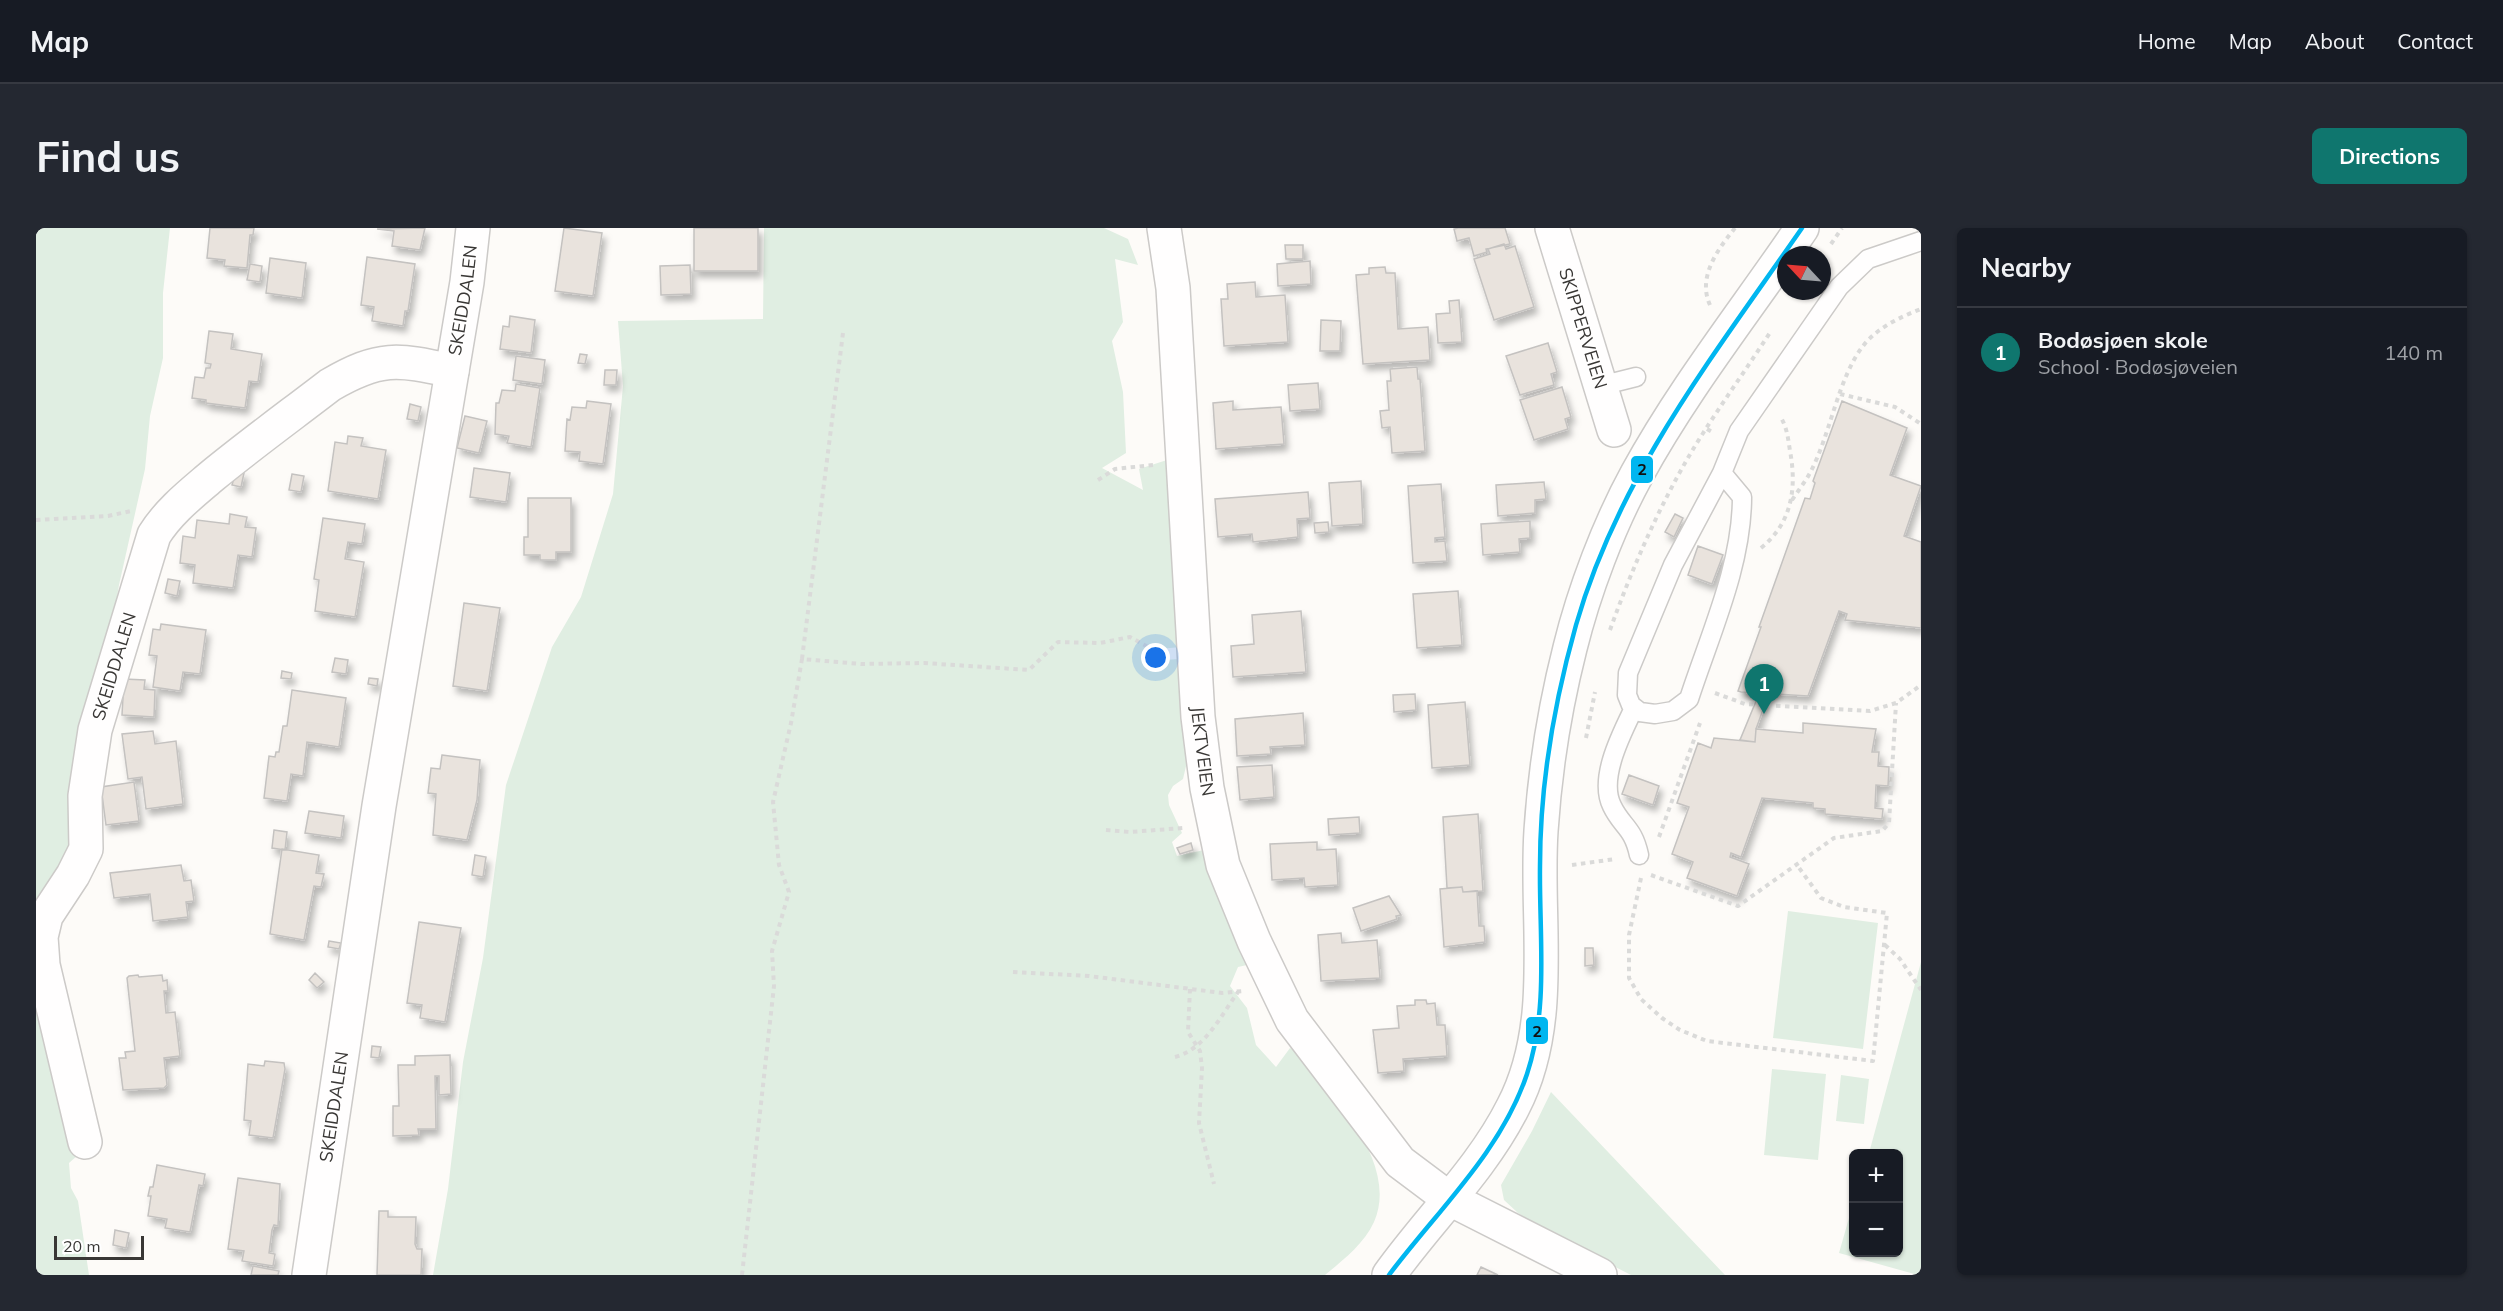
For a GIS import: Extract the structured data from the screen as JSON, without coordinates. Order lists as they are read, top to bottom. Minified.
{"streets":{"street":["SKEIDDALEN","SKIPPERVEIEN","JEKTVEIEN"]},"lines":["transit line 2"],"scale_bar":"20 m","north":"top left","page":{"header":"Map","nav":["Home","Map","About","Contact"],"buttons":"Directions","title":"Find us","heading":"Nearby","list":[{"mark":"1","name":"Bodøsjøen skole","note":"School · Bodøsjøveien","value":"140 m"}],"pins":"1","map_buttons":["+","−"],"scale":"20 m"}}
